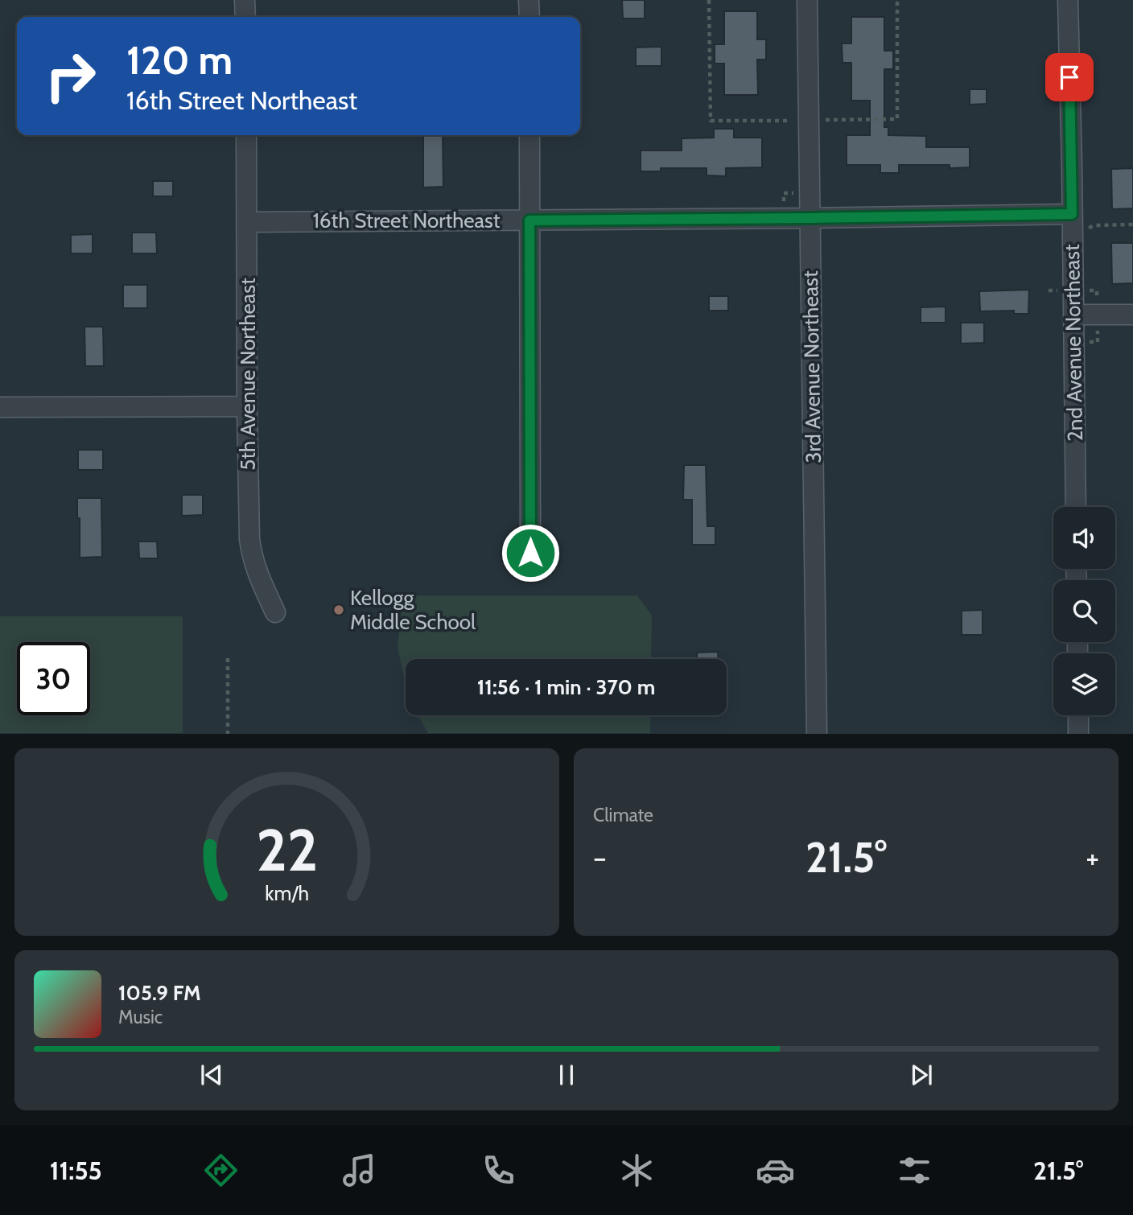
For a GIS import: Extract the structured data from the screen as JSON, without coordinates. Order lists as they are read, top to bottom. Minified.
{"streets":{"street":["16th Street Northeast","2nd Avenue Northeast","3rd Avenue Northeast","5th Avenue Northeast"]},"crossings":[["16th Street Northeast","2nd Avenue Northeast"],["16th Street Northeast","3rd Avenue Northeast"],["16th Street Northeast","5th Avenue Northeast"]],"places":["Kellogg Middle School"],"page":{"turn":["120 m","16th Street Northeast"],"limit":"30","trip":"11:56 · 1 min · 370 m","tile":"Climate","heat":["−","21.5°","+"],"song":["105.9 FM","Music"],"tabs":["11:55","21.5°"],"gauge":["22","km/h"]}}
